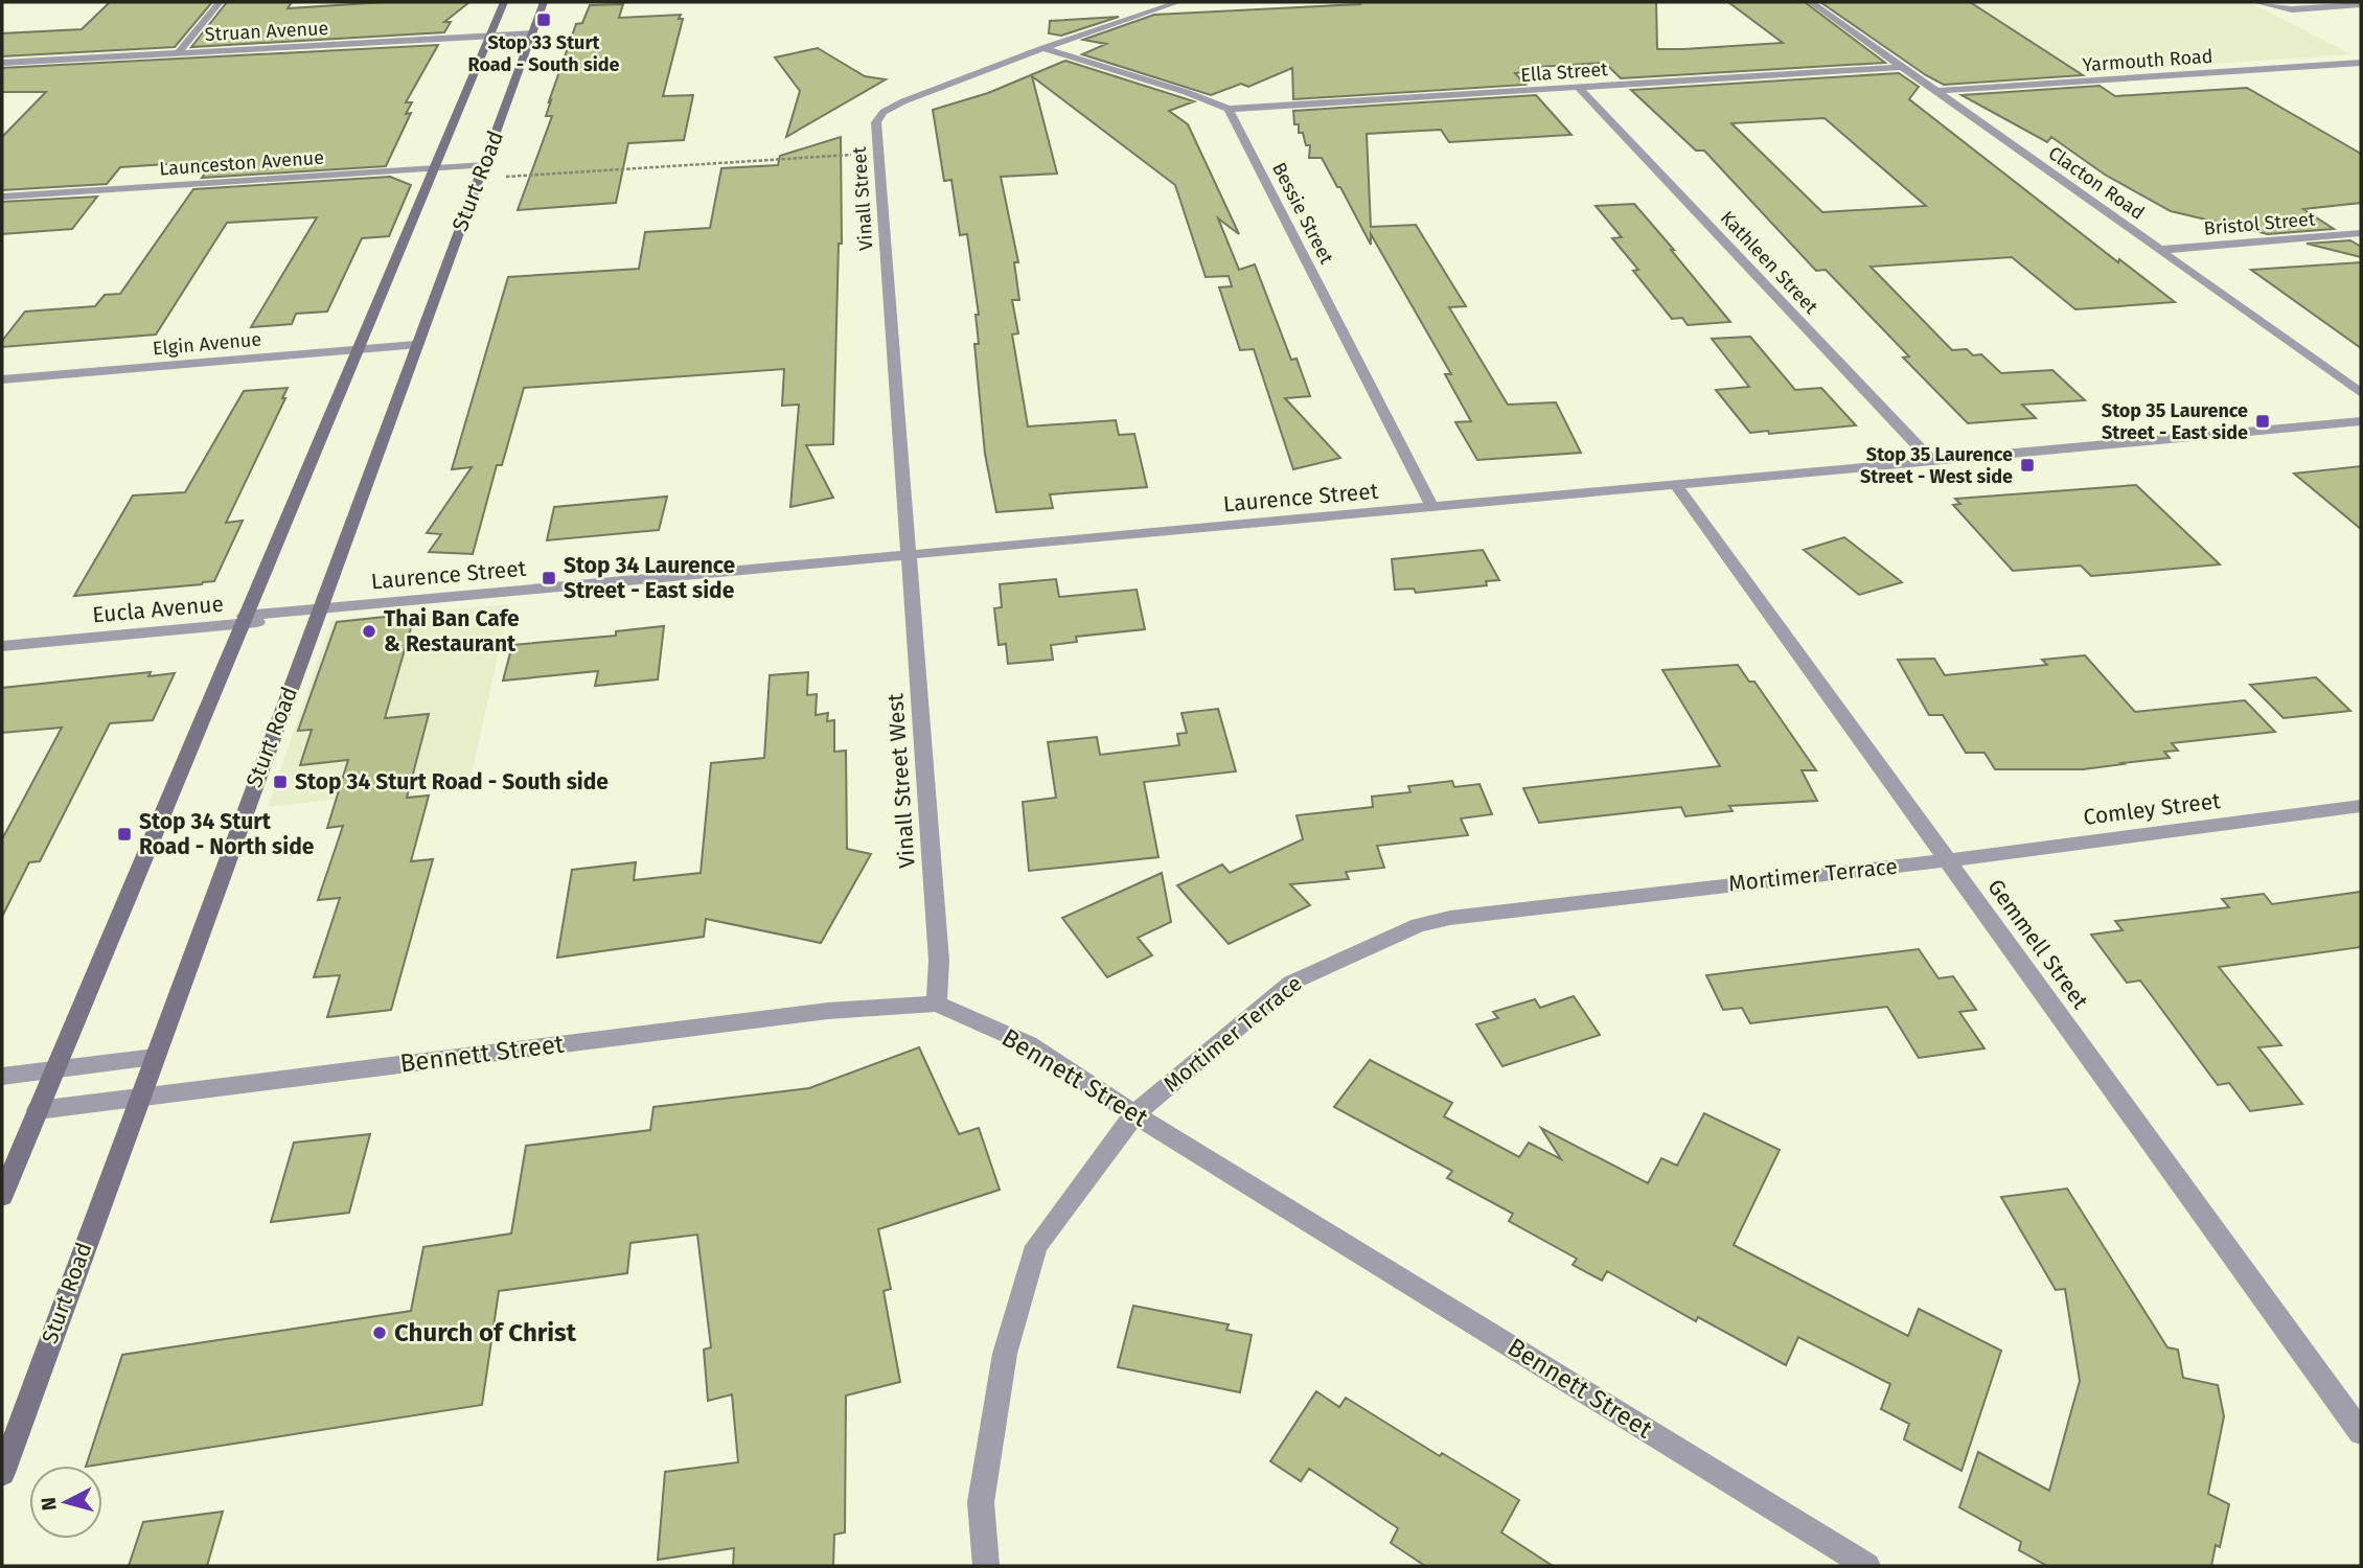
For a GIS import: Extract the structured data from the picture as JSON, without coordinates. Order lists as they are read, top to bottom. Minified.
{"streets":{"main road":["Sturt Road"],"street":["Struan Avenue","Yarmouth Road","Ella Street","Launceston Avenue","Clacton Road","Vinall Street","Bessie Street","Bristol Street","Kathleen Street","Elgin Avenue","Laurence Street","Eucla Avenue","Vinall Street West","Comley Street","Mortimer Terrace","Gemmell Street","Bennett Street"]},"crossings":[["Struan Avenue","Sturt Road"],["Yarmouth Road","Clacton Road"],["Ella Street","Clacton Road"],["Ella Street","Bessie Street"],["Ella Street","Kathleen Street"],["Launceston Avenue","Sturt Road"],["Sturt Road","Elgin Avenue"],["Sturt Road","Laurence Street"],["Sturt Road","Eucla Avenue"],["Sturt Road","Bennett Street"],["Clacton Road","Bristol Street"],["Vinall Street","Laurence Street"],["Vinall Street","Vinall Street West"],["Bessie Street","Laurence Street"],["Kathleen Street","Laurence Street"],["Laurence Street","Eucla Avenue"],["Laurence Street","Vinall Street West"],["Laurence Street","Gemmell Street"],["Vinall Street West","Bennett Street"],["Comley Street","Mortimer Terrace"],["Comley Street","Gemmell Street"],["Mortimer Terrace","Gemmell Street"],["Mortimer Terrace","Bennett Street"]],"places":{"transit":["Stop 33 Sturt Road - South side","Stop 35 Laurence Street - East side","Stop 35 Laurence Street - West side","Stop 34 Laurence Street - East side","Stop 34 Sturt Road - South side","Stop 34 Sturt Road - North side"],"other":["Thai Ban Cafe & Restaurant","Church of Christ"]},"north":"left"}
